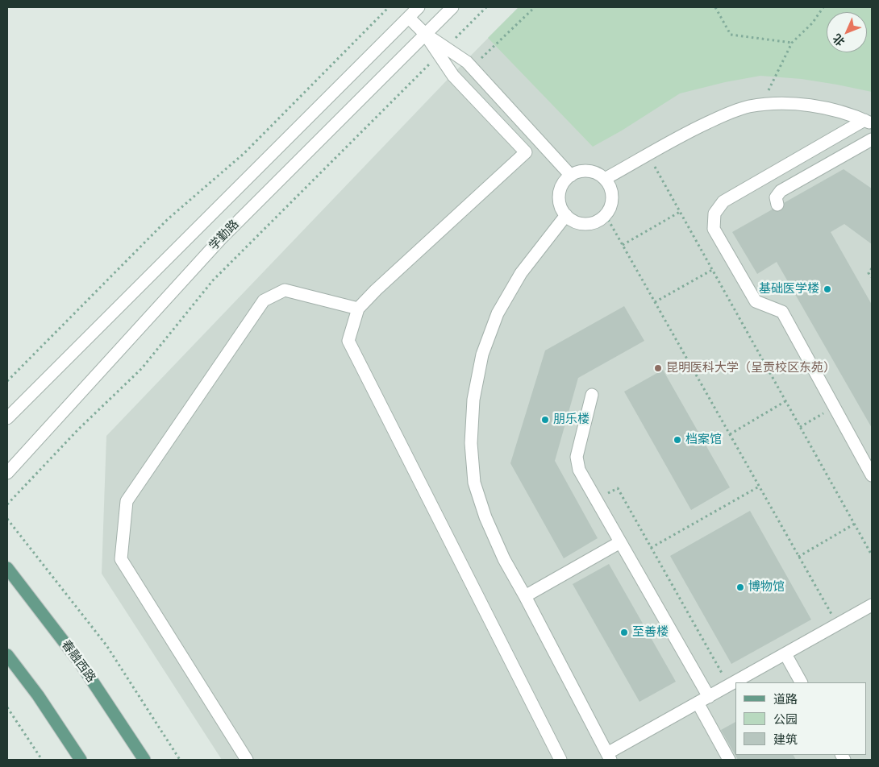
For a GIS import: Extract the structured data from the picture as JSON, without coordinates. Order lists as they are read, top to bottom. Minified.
{"streets":{"main road":["春融西路"],"street":["学勤路"]},"places":["基础医学楼","昆明医科大学（呈贡校区东苑）","朋乐楼","档案馆","博物馆","至善楼"],"legend":["道路","公园","建筑"],"north":"bottom left"}
